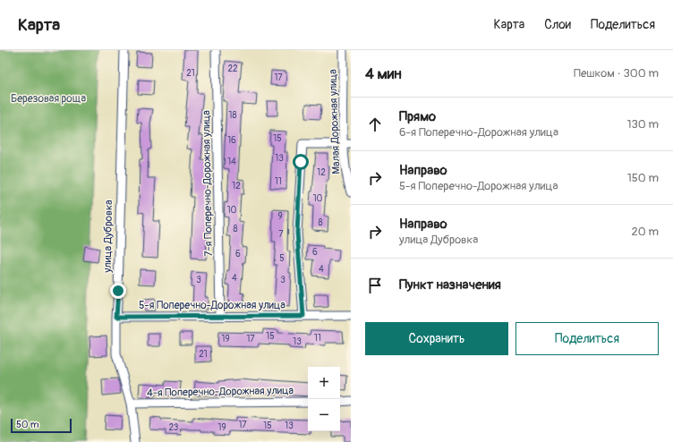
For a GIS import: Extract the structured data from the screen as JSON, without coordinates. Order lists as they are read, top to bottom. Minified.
{"streets":{"street":["Малая Дорожная улица","7-я Поперечно-Дорожная улица","улица Дубровка","5-я Поперечно-Дорожная улица","4-я Поперечно-Дорожная улица"]},"crossings":[["7-я Поперечно-Дорожная улица","5-я Поперечно-Дорожная улица"],["улица Дубровка","5-я Поперечно-Дорожная улица"],["улица Дубровка","4-я Поперечно-Дорожная улица"]],"parks":["Березовая роща"],"house_numbers":["22","21","17","18","15","16","13","14","12","11","12","10","10","9","8","8","7","6","6","5","4","4","3","3","15","11","19","17","13","21","17","15","13","23","19"],"scale_bar":"50 m","page":{"header":"Карта","nav":["Карта","Слои","Поделиться"],"heading":["4 мин","Пешком · 300 m"],"list":[["Прямо","6-я Поперечно-Дорожная улица","130 m"],["Направо","5-я Поперечно-Дорожная улица","150 m"],["Направо","улица Дубровка","20 m"],"Пункт назначения"],"buttons":["Сохранить","Поделиться"],"map_buttons":["+","−"],"scale":"50 m"}}
